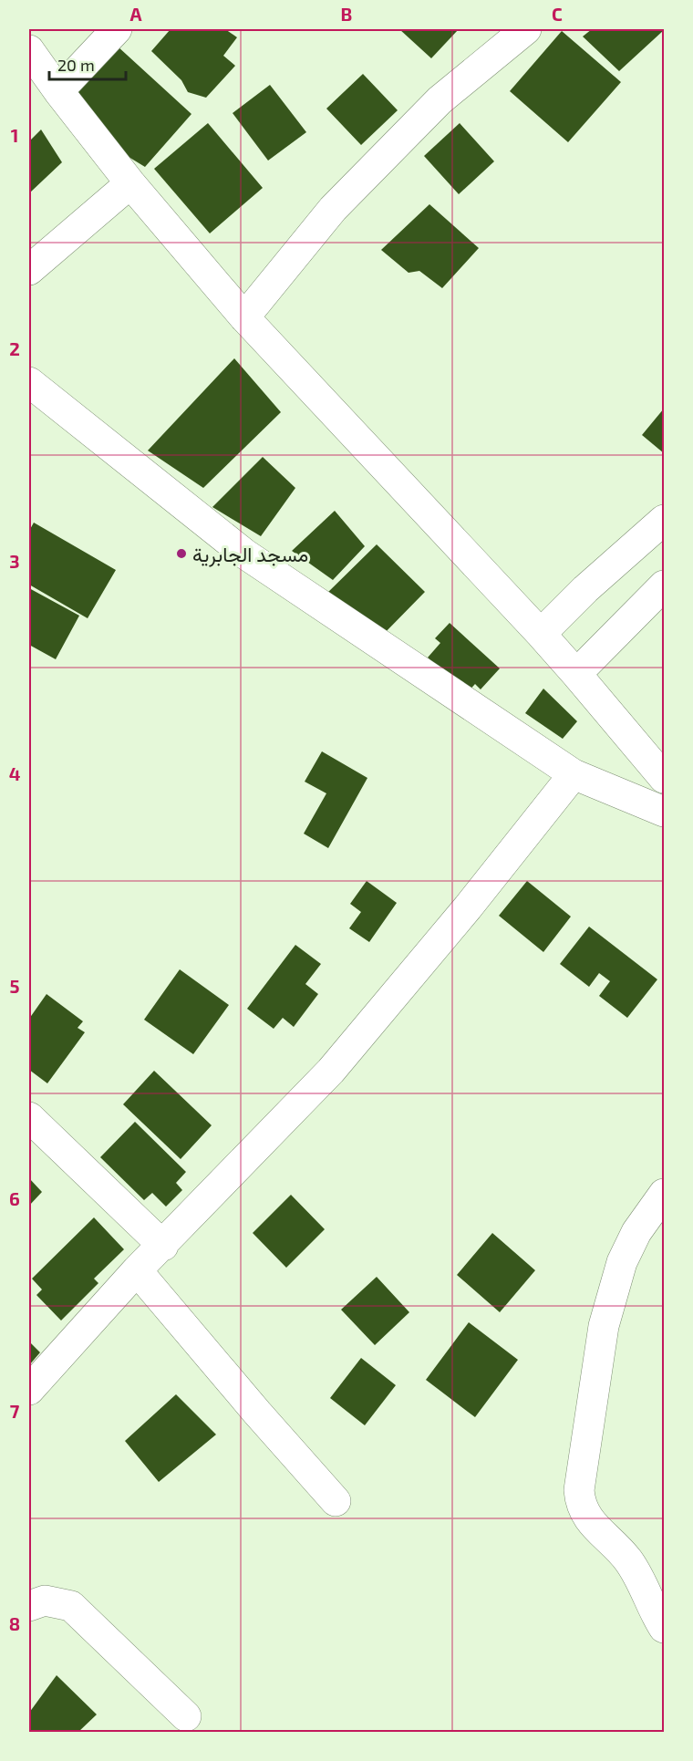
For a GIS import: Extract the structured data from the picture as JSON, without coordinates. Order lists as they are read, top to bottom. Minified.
{"places":["مسجد الجابرية"],"scale_bar":"20 m","grid":{"columns":["A","B","C"],"rows":["1","2","3","4","5","6","7","8"]}}
